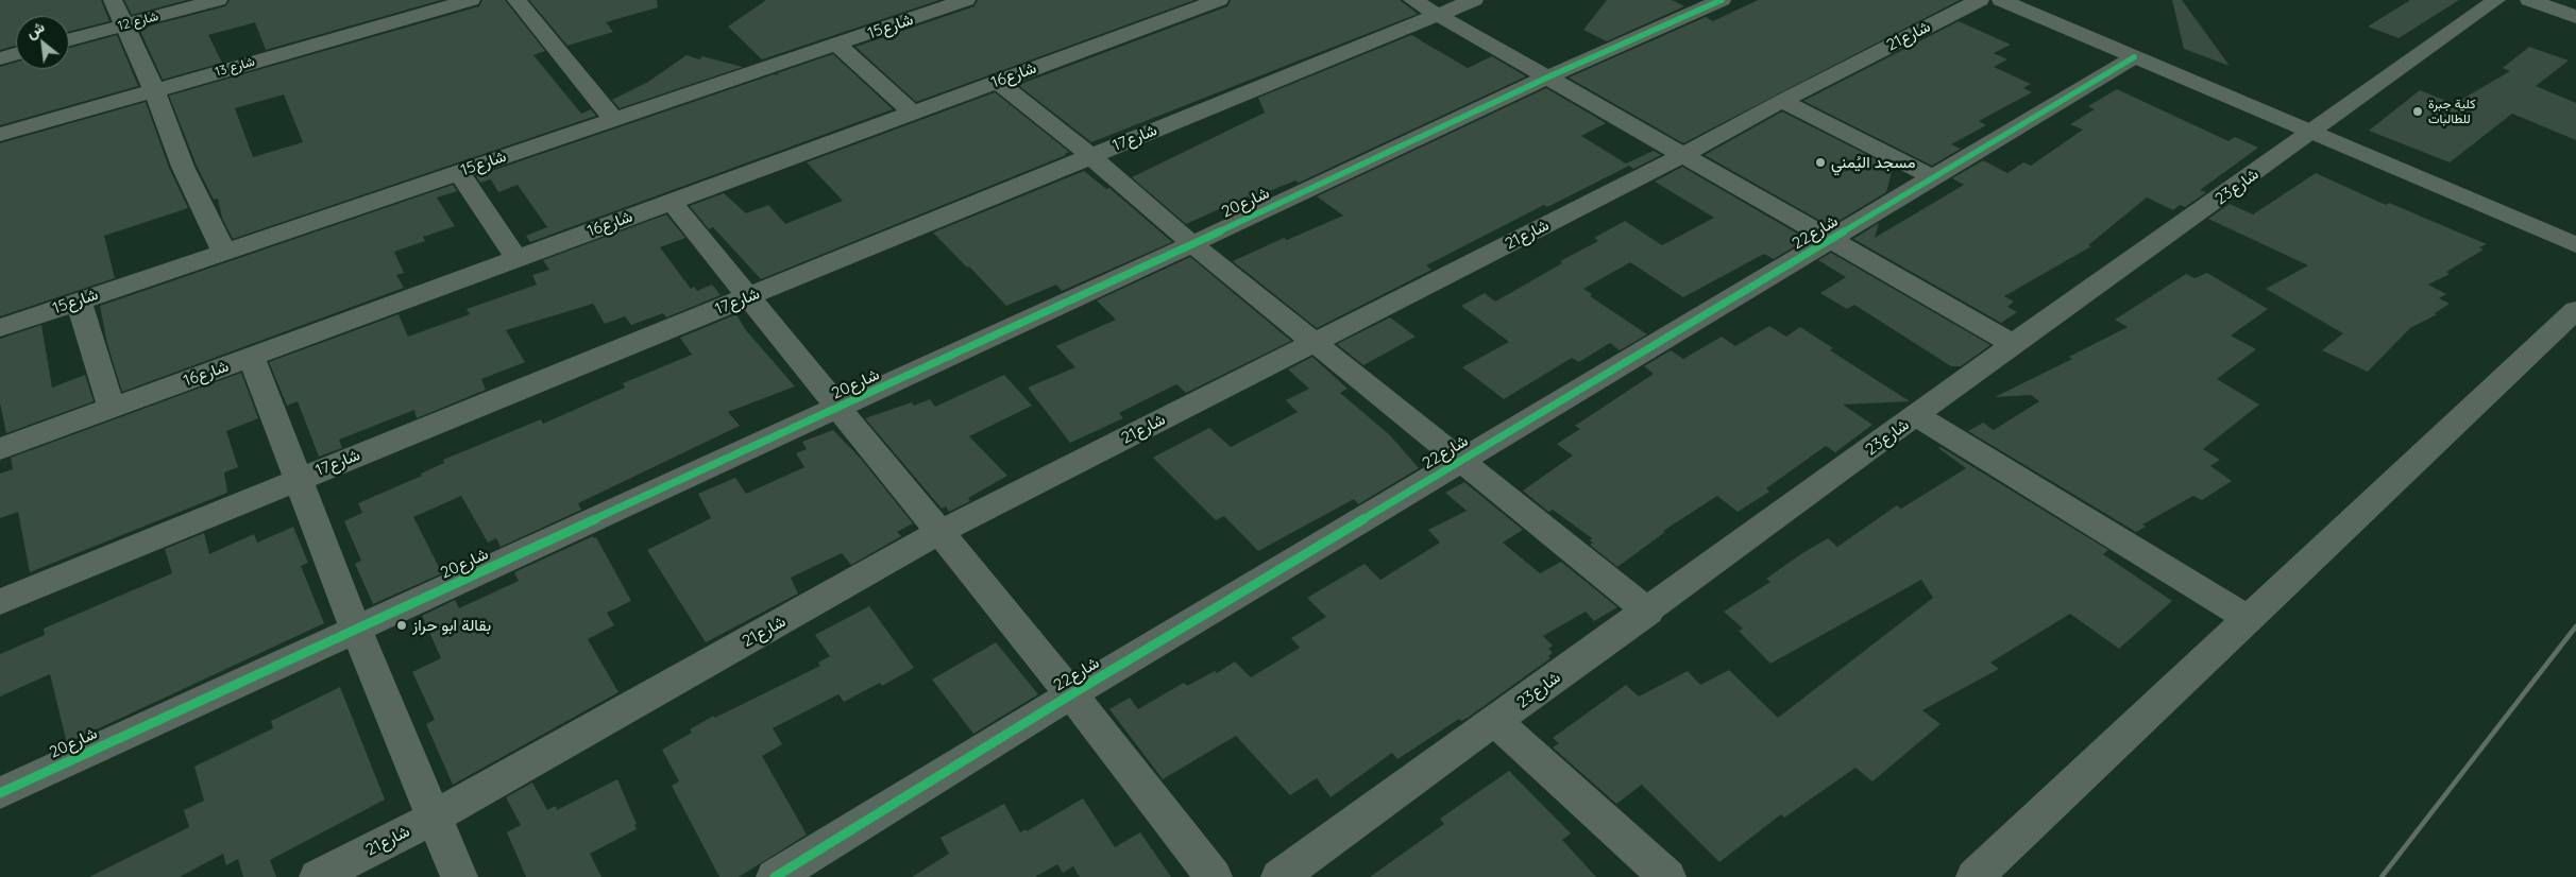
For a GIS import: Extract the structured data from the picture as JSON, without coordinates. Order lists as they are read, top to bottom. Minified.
{"streets":{"street":["شارع 12","شارع15","شارع21","شارع 13","شارع16","شارع17","شارع23","شارع20","شارع22"]},"places":["كلية جبرة للطالبات","مسجد اليُمني","بقالة ابو حراز"],"north":"top left"}
